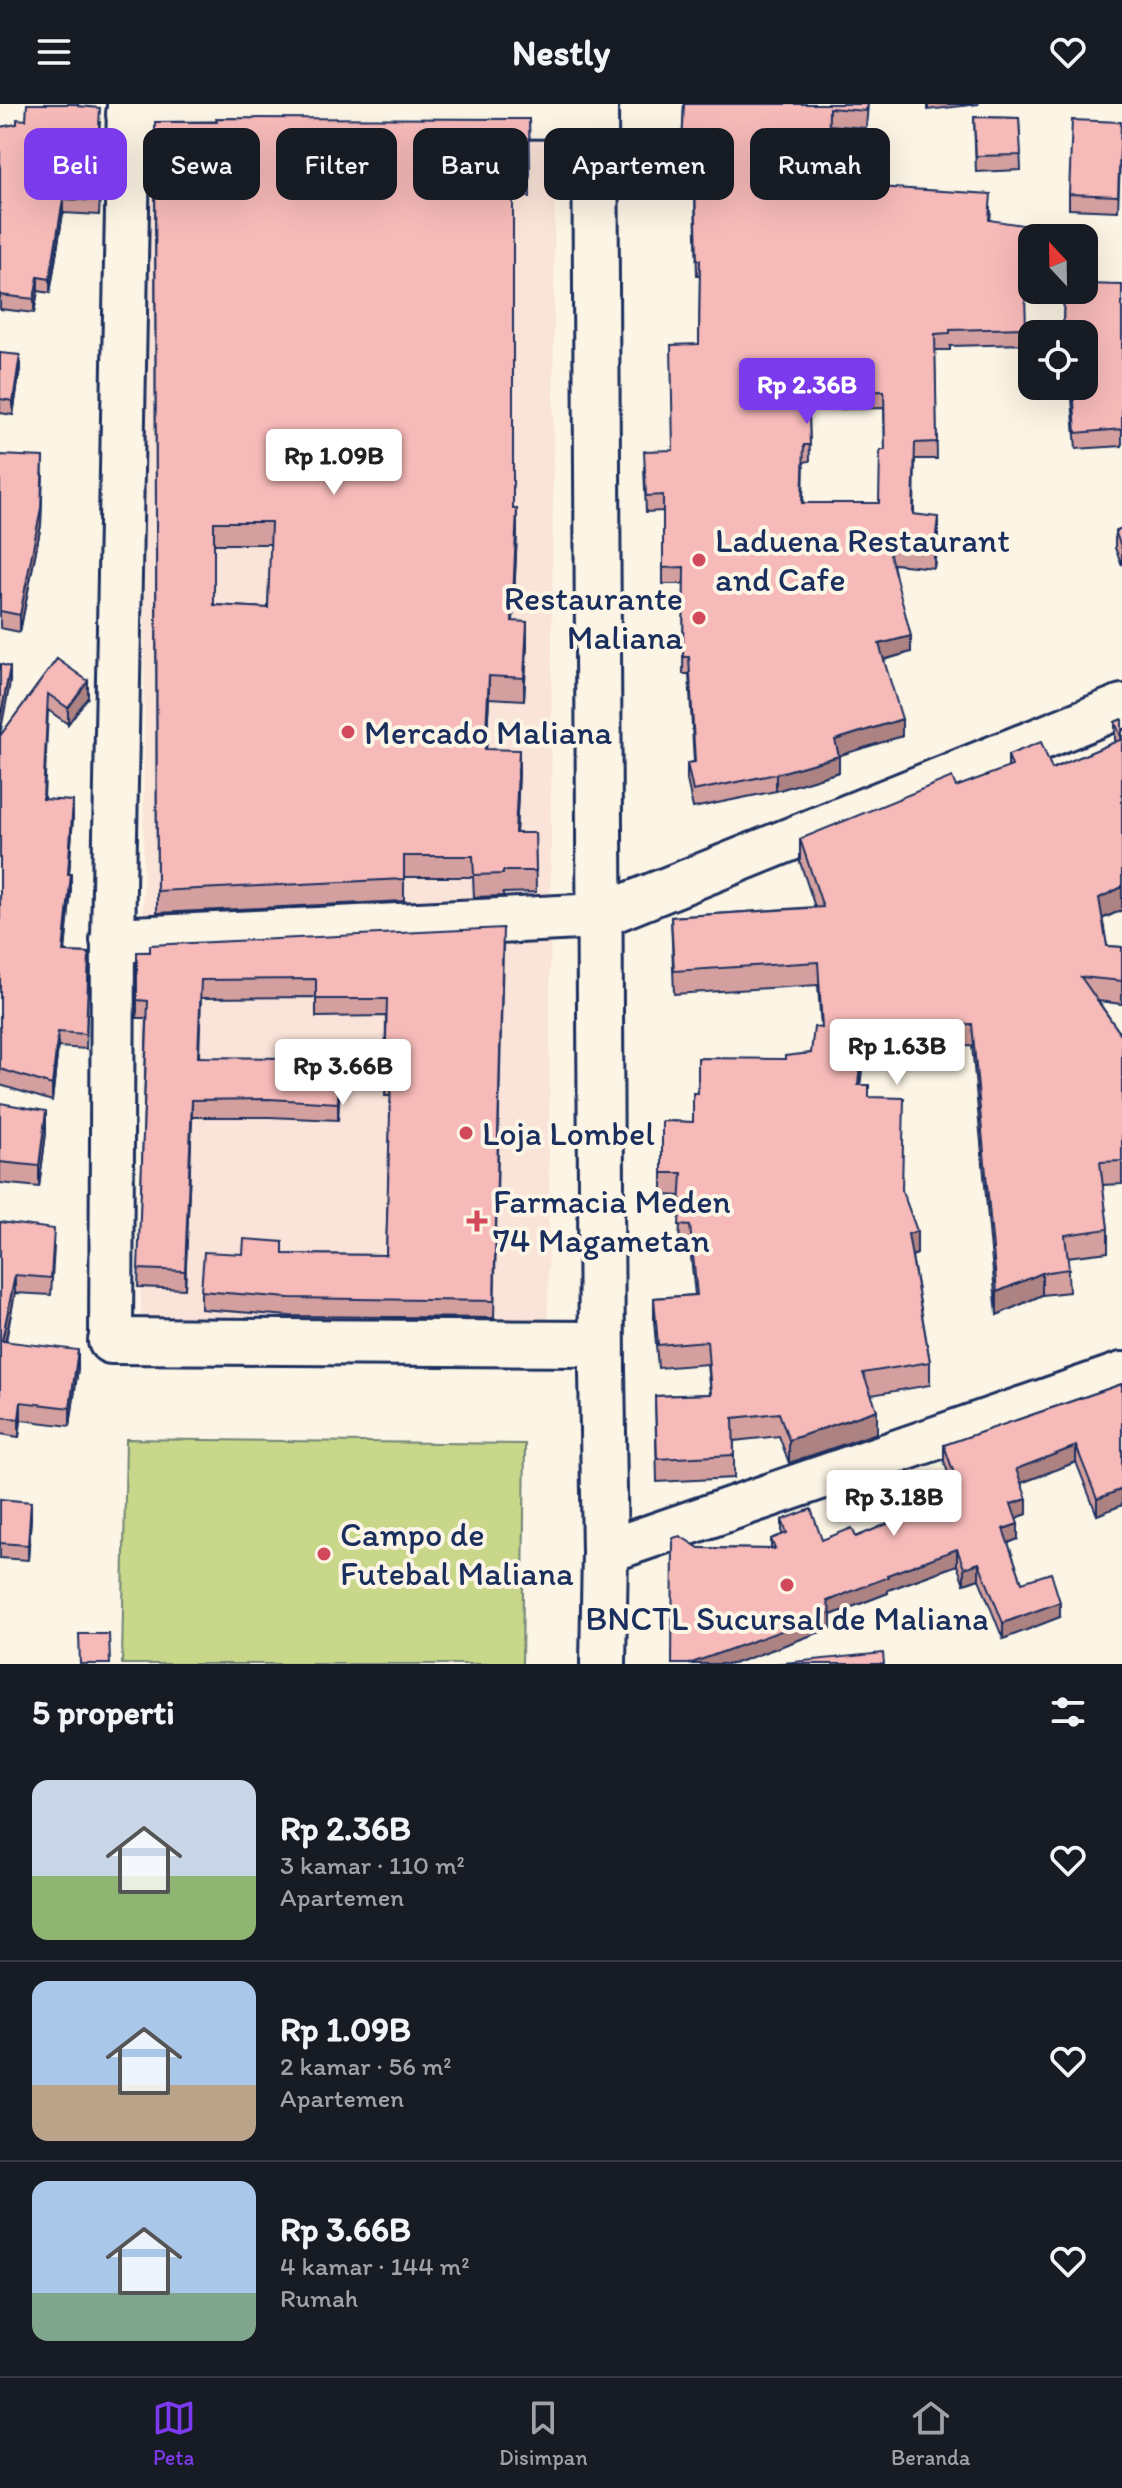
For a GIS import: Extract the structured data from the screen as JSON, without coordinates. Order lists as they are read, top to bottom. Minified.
{"places":{"other":["Laduena Restaurant and Cafe","Restaurante Maliana","Mercado Maliana","Loja Lombel","Campo de Futebal Maliana","BNCTL Sucursal de Maliana"],"health":["Farmacia Meden 74 Magametan"]},"north":"top","page":{"header":"Nestly","chip":["Beli","Sewa","Filter","Baru","Apartemen","Rumah"],"price":["Rp 2.36B","Rp 1.09B","Rp 1.63B","Rp 3.66B","Rp 3.18B"],"heading":"5 properti","list":[{"name":"Rp 2.36B","note":"3 kamar · 110 m² · Apartemen"},{"name":"Rp 1.09B","note":"2 kamar · 56 m² · Apartemen"},{"name":"Rp 3.66B","note":"4 kamar · 144 m² · Rumah"}],"tabs":["Peta","Disimpan","Beranda"]}}
